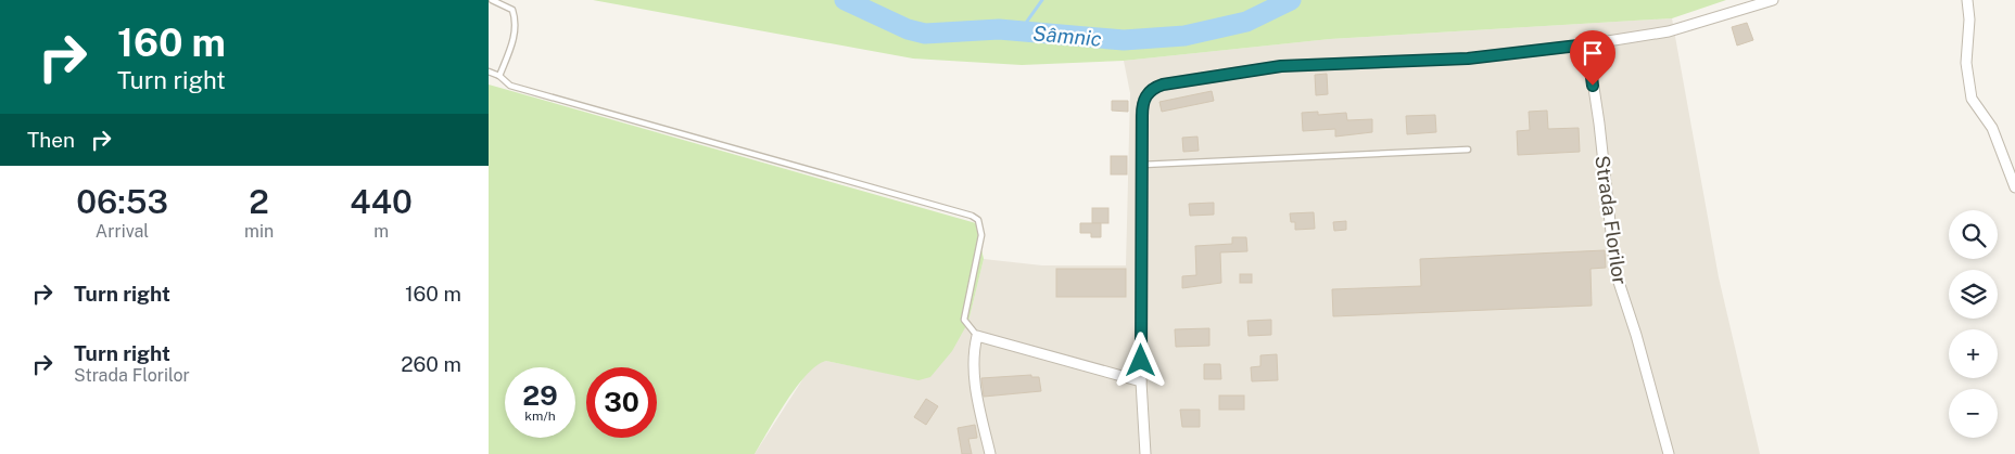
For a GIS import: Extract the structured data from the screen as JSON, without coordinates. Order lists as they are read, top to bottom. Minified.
{"streets":{"street":["Strada Florilor"]},"water":["Sâmnic"],"page":{"turn":["160 m","Turn right"],"then":"Then","eta":["06:53","Arrival","2","min","440","m"],"map_buttons":["+","−"],"list":[{"name":"Turn right","value":"160 m"},{"name":"Turn right","note":"Strada Florilor","value":"260 m"}],"speed":"29 km/h","limit":"30"}}
